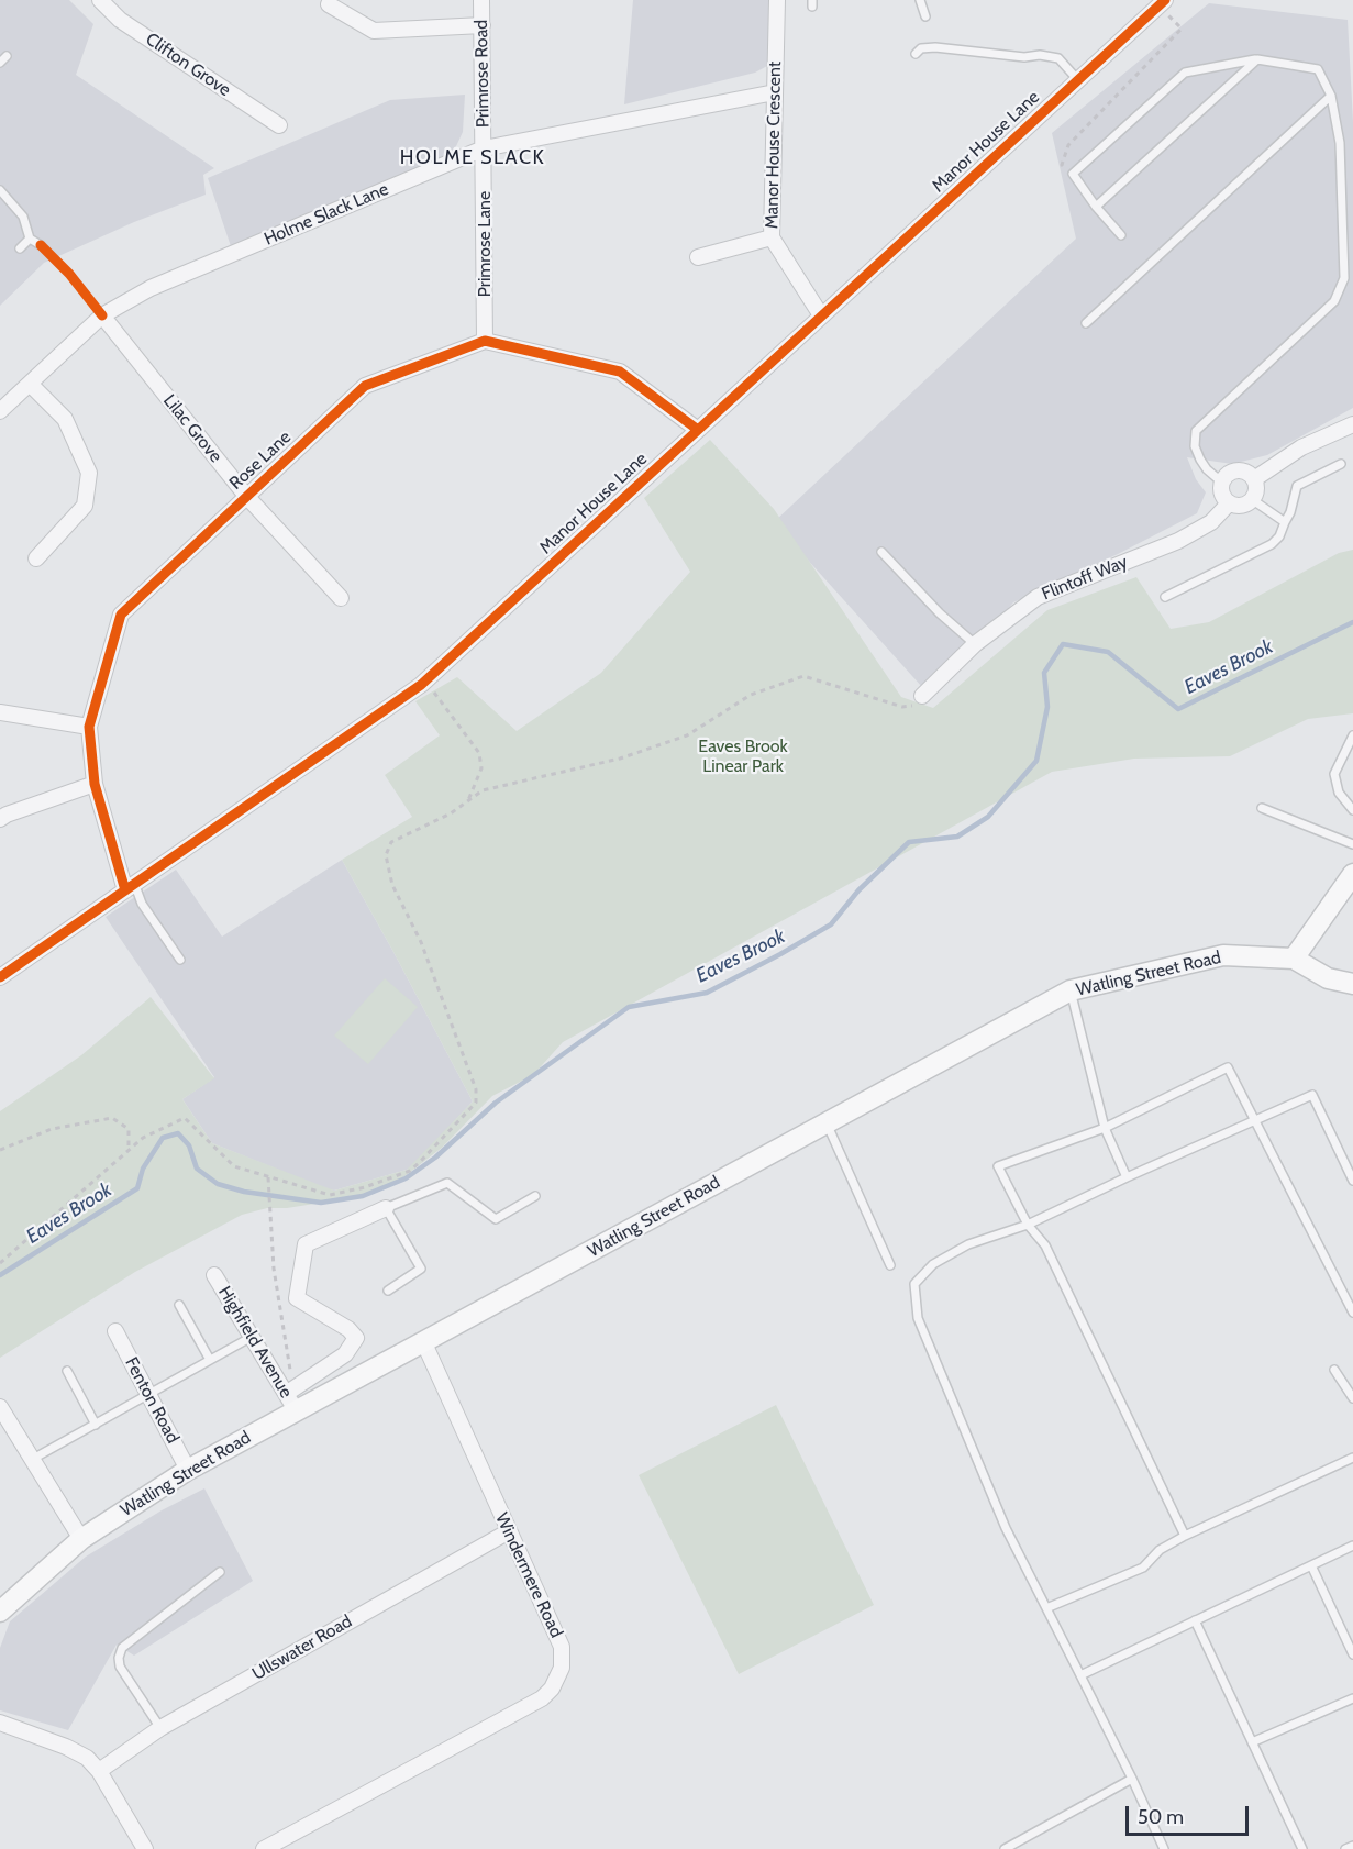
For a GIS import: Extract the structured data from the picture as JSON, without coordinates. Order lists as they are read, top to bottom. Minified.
{"streets":{"main road":["Watling Street Road"],"street":["Clifton Grove","Primrose Road","Manor House Lane","Manor House Crescent","Holme Slack Lane","Primrose Lane","Lilac Grove","Rose Lane","Flintoff Way","Highfield Avenue","Fenton Road","Windermere Road","Ullswater Road"]},"crossings":[["Primrose Road","Holme Slack Lane"],["Primrose Road","Primrose Lane"],["Manor House Lane","Manor House Crescent"],["Manor House Lane","Rose Lane"],["Manor House Crescent","Holme Slack Lane"],["Holme Slack Lane","Primrose Lane"],["Holme Slack Lane","Lilac Grove"],["Primrose Lane","Rose Lane"],["Lilac Grove","Rose Lane"],["Watling Street Road","Highfield Avenue"],["Watling Street Road","Fenton Road"],["Watling Street Road","Windermere Road"],["Windermere Road","Ullswater Road"]],"districts":["HOLME SLACK"],"water":["Eaves Brook"],"parks":["Eaves Brook Linear Park"],"scale_bar":"50 m"}
